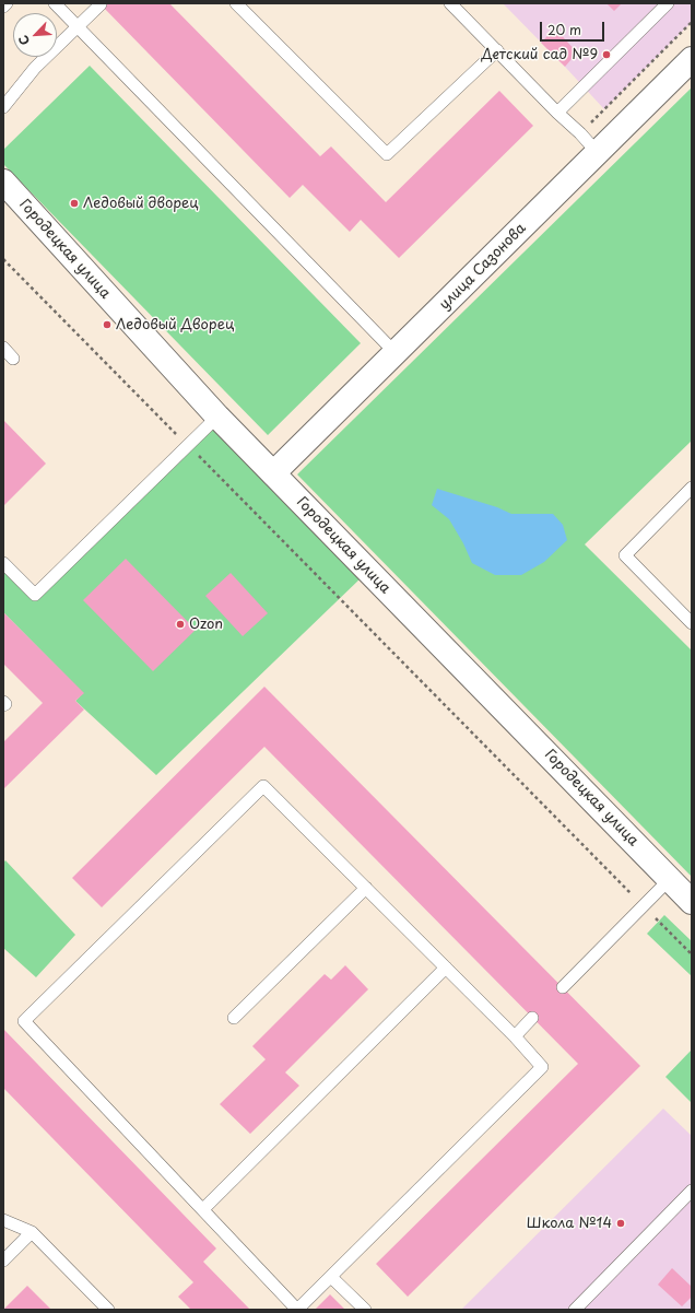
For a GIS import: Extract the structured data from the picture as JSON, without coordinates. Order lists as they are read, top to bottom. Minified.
{"streets":{"street":["Городецкая улица","улица Сазонова"]},"crossings":[["Городецкая улица","улица Сазонова"]],"places":["Детский сад №9","Ледовый дворец","Ледовый Дворец","Ozon","Школа №14"],"scale_bar":"20 m","north":"bottom left"}
